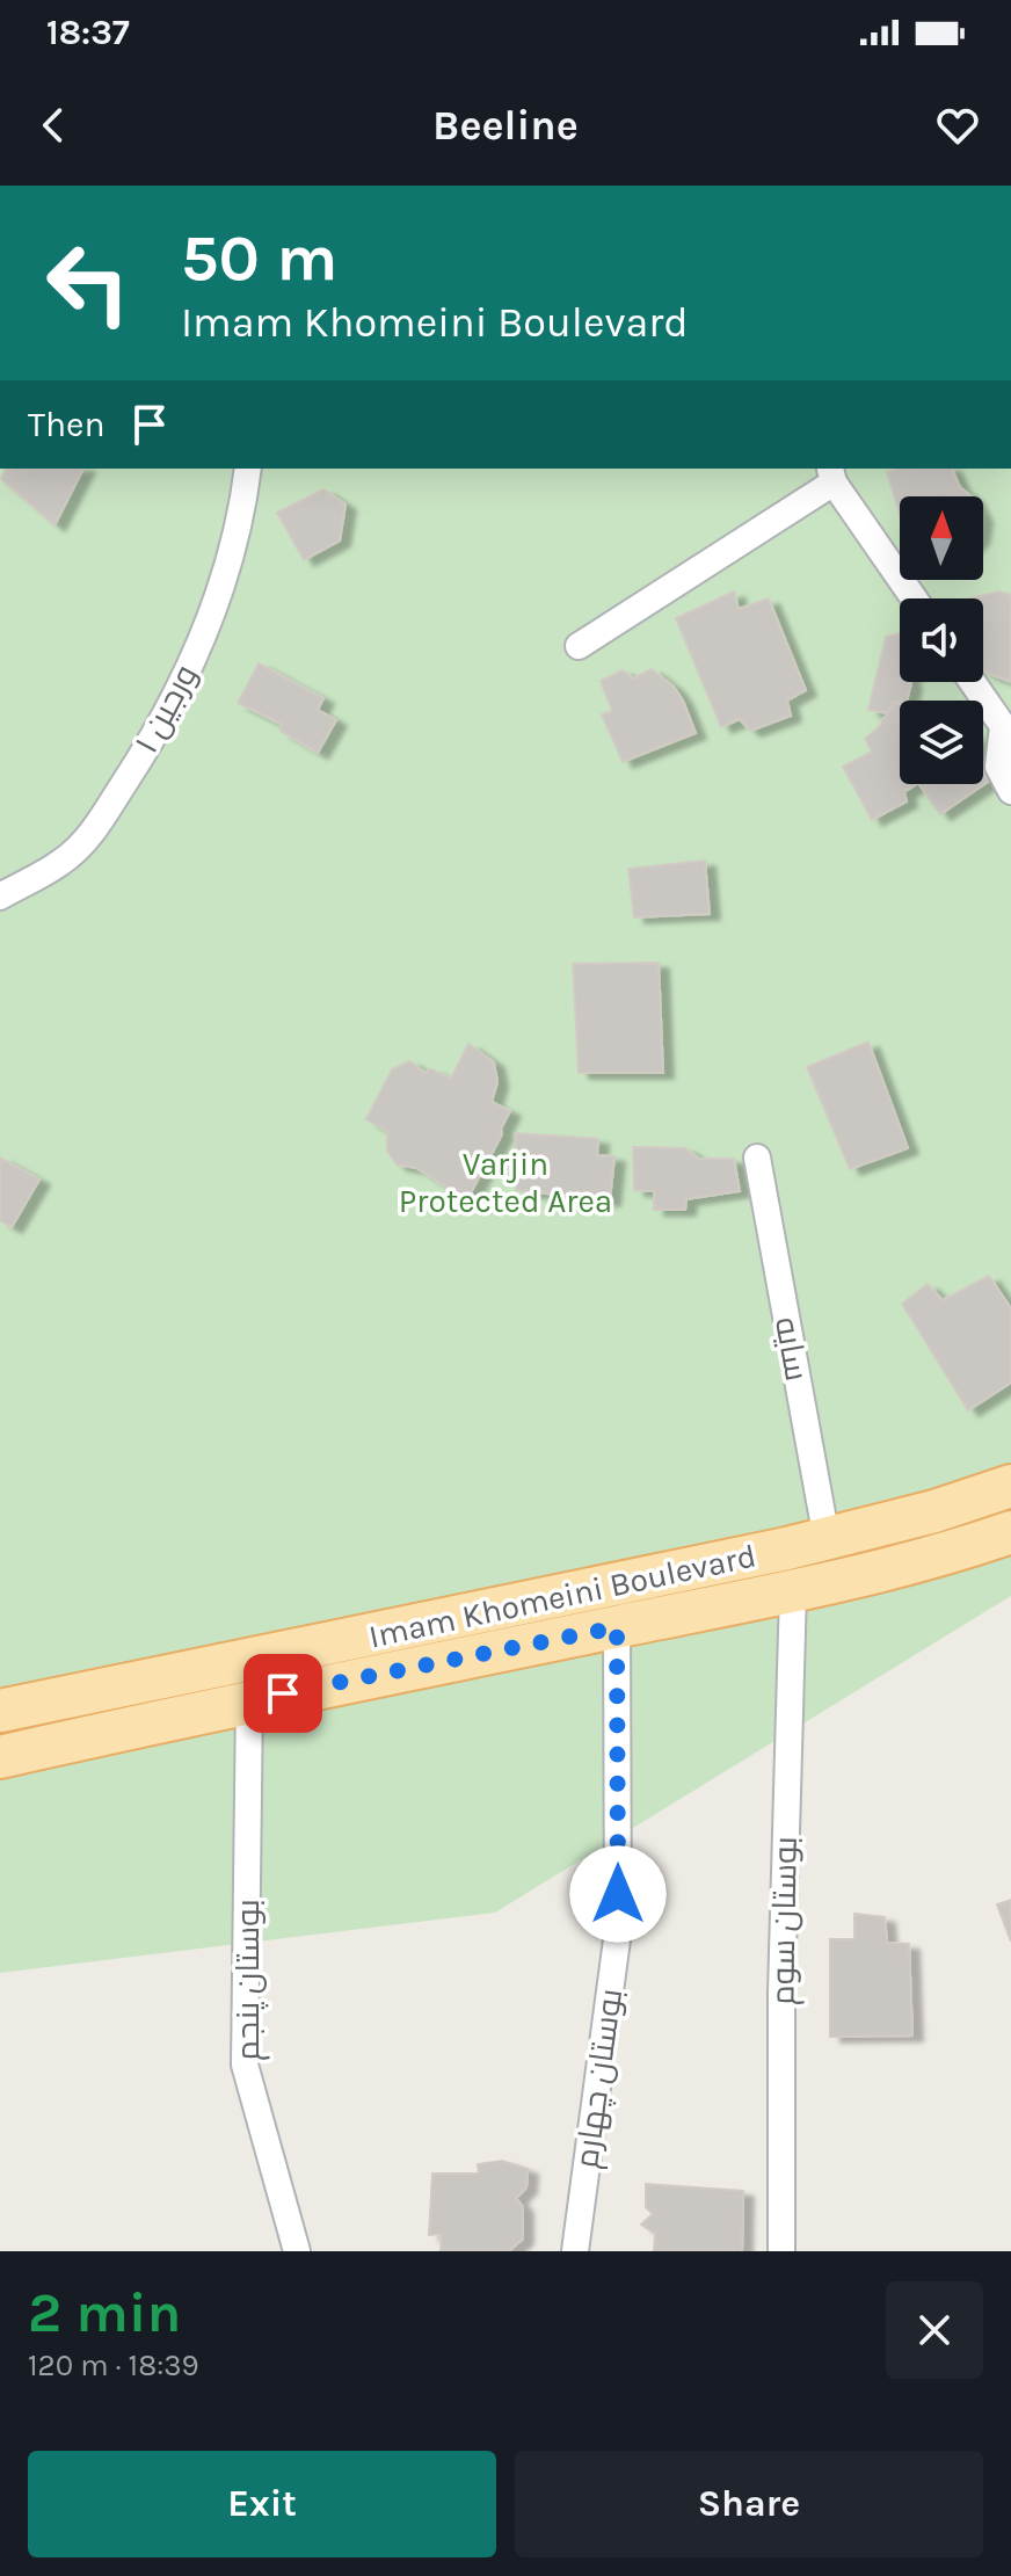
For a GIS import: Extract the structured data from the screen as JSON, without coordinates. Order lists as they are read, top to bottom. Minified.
{"streets":{"main road":["Imam Khomeini Boulevard"],"street":["ورجین ۱","سایه","بوستان سوم","بوستان پنجم","بوستان چهارم"]},"crossings":[["سایه","Imam Khomeini Boulevard"],["Imam Khomeini Boulevard","بوستان سوم"],["Imam Khomeini Boulevard","بوستان پنجم"],["Imam Khomeini Boulevard","بوستان چهارم"]],"parks":["Varjin Protected Area"],"north":"top","page":{"status":"18:37","header":"Beeline","turn":["50 m","Imam Khomeini Boulevard"],"then":"Then","heading":["2 min","120 m · 18:39"],"buttons":["Exit","Share"]}}
